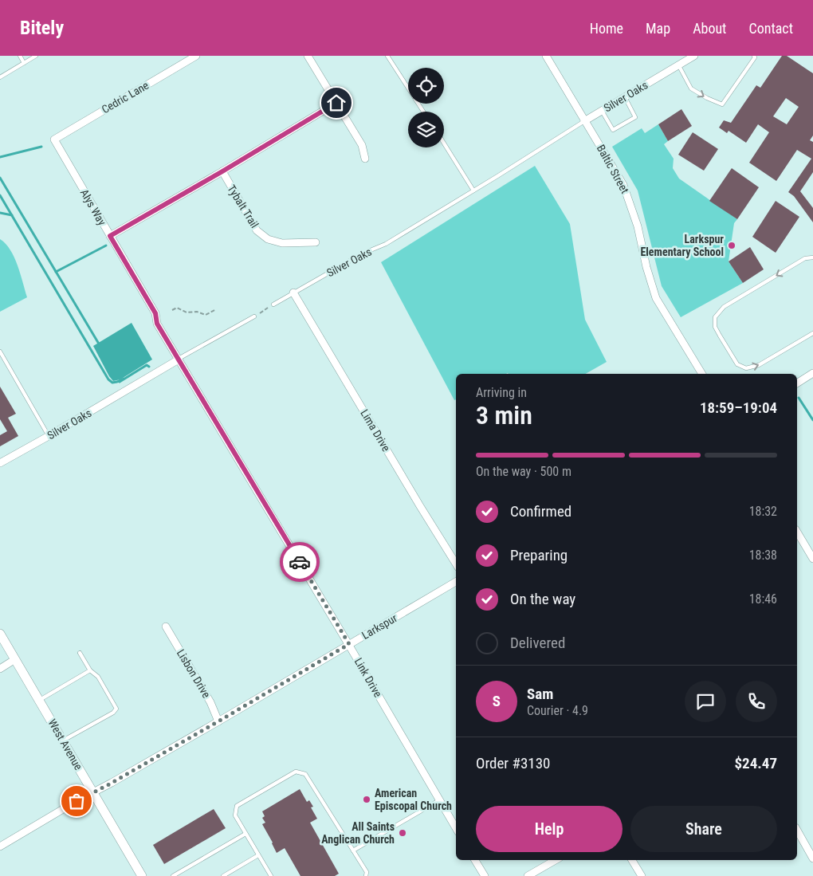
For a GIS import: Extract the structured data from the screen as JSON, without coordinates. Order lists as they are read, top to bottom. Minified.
{"streets":{"main road":["West Avenue"],"street":["Silver Oaks","Cedric Lane","Baltic Street","Tybalt Trail","Alys Way","Lima Drive","Larkspur","Lisbon Drive","Link Drive"]},"crossings":[["Silver Oaks","Baltic Street"],["Silver Oaks","Alys Way"],["Silver Oaks","Lima Drive"],["Silver Oaks","Link Drive"],["Cedric Lane","Alys Way"],["Alys Way","Link Drive"],["Larkspur","Lisbon Drive"],["Larkspur","Link Drive"],["Larkspur","West Avenue"]],"places":["Larkspur Elementary School","American Episcopal Church","All Saints Anglican Church"],"page":{"header":"Bitely","nav":["Home","Map","About","Contact"],"heading":["3 min","Arriving in","18:59–19:04"],"panel":["Sam","Courier · 4.9","Order #3130","$24.47"],"bar":"On the way · 500 m","list":[["Confirmed","18:32"],["Preparing","18:38"],["On the way","18:46"],"Delivered"],"round":"S","buttons":["Help","Share"]}}
